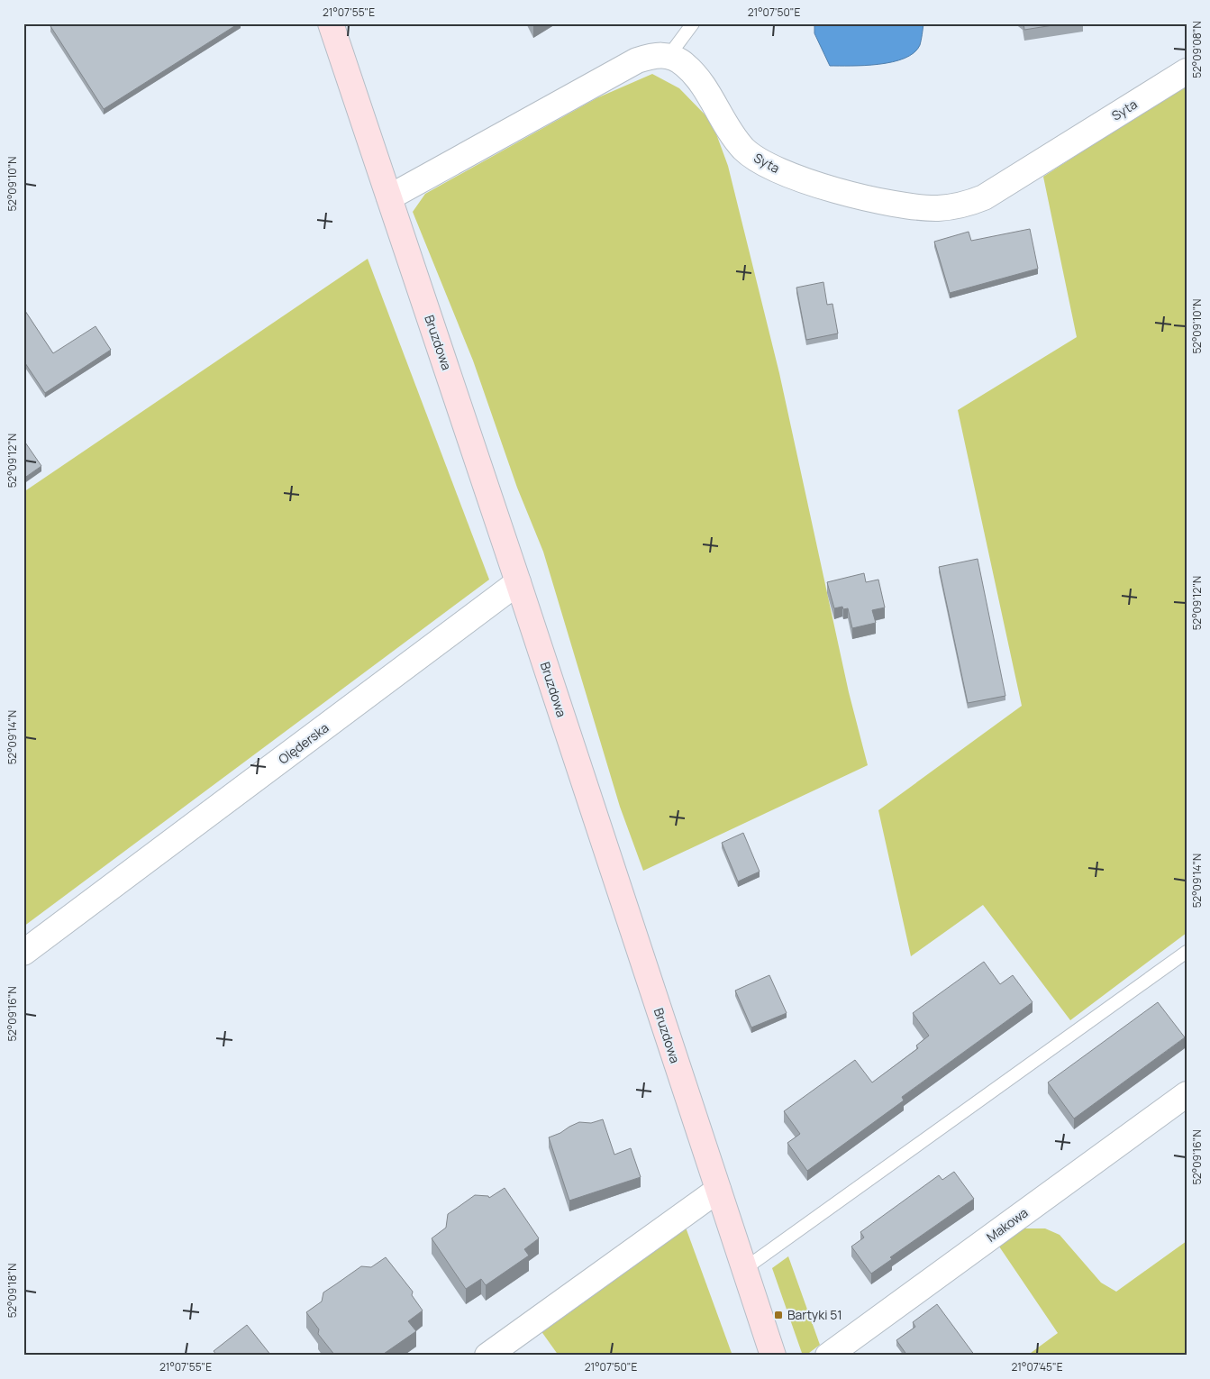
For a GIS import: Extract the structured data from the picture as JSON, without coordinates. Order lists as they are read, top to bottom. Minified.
{"streets":{"street":["Syta","Bruzdowa","Olęderska","Makowa"]},"crossings":[["Bruzdowa","Olęderska"]],"places":{"transit":["Bartyki 51"]},"coordinates":["21°07'55\"E","21°07'50\"E","52°09'08\"N","52°09'10\"N","52°09'12\"N","52°09'14\"N","52°09'16\"N","52°09'18\"N","21°07'45\"E"]}
